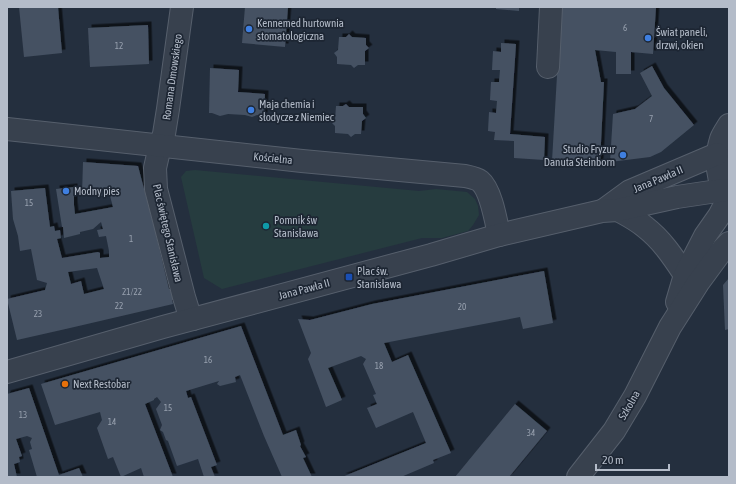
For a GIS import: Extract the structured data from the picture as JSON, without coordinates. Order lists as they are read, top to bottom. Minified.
{"streets":{"street":["Romana Dmowskiego","Kościelna","Jana Pawła II","Plac świętego Stanisława","Szkolna"]},"crossings":[["Romana Dmowskiego","Kościelna"],["Romana Dmowskiego","Plac świętego Stanisława"],["Kościelna","Jana Pawła II"],["Kościelna","Plac świętego Stanisława"],["Jana Pawła II","Plac świętego Stanisława"],["Jana Pawła II","Szkolna"]],"places":{"other":["Kennemed hurtownia stomatologiczna","Świat paneli, drzwi, okien","Maja chemia i słodycze z Niemiec","Studio Fryzur Danuta Steinborn","Modny pies","Pomnik św Stanisława","Next Restobar"],"transit":["Plac św. Stanisława"]},"house_numbers":["6","12","7","15","1","21/22","22","20","23","16","18","15","13","14","34"],"scale_bar":"20 m"}
